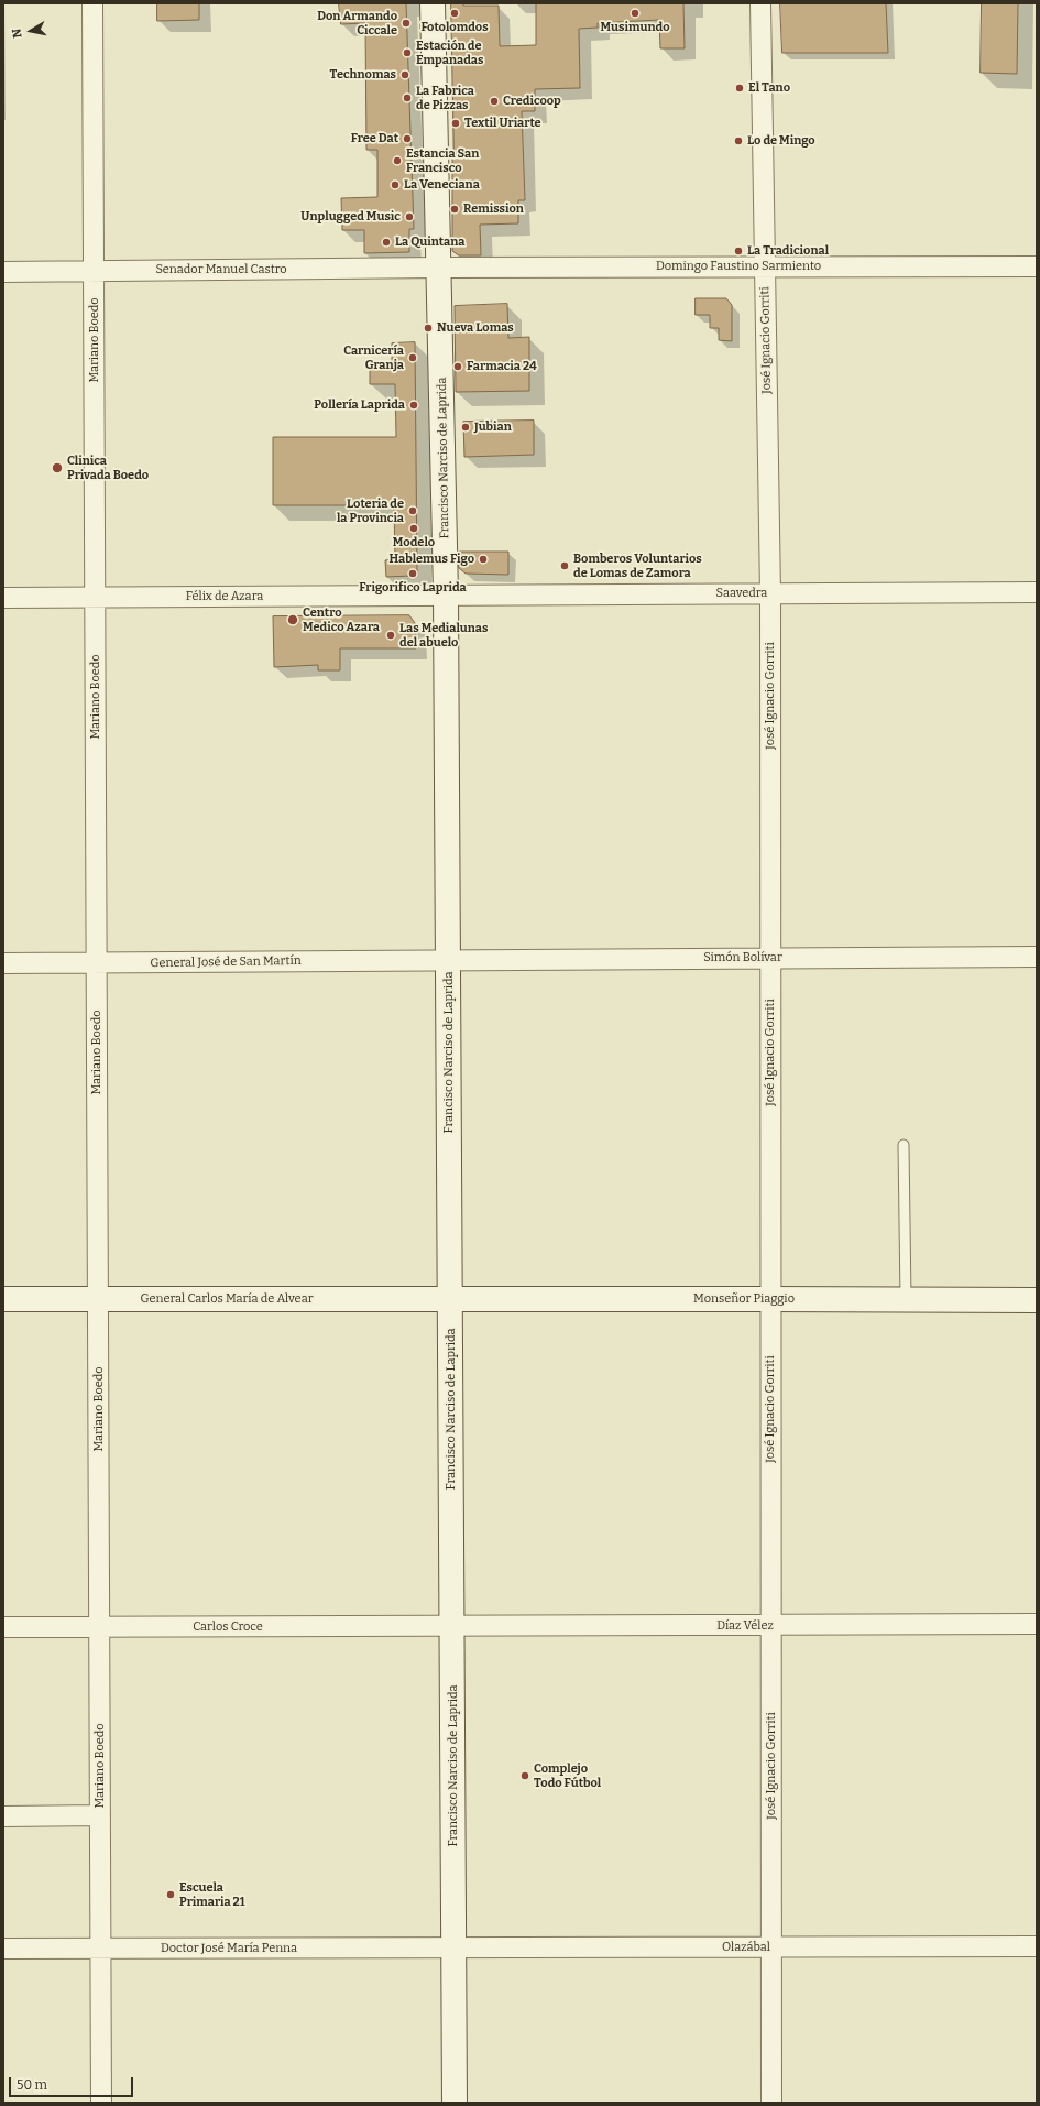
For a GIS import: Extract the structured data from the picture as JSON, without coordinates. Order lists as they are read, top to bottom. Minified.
{"streets":{"street":["Domingo Faustino Sarmiento","Senador Manuel Castro","Mariano Boedo","José Ignacio Gorriti","Francisco Narciso de Laprida","Saavedra","Félix de Azara","Simón Bolívar","General José de San Martín","General Carlos María de Alvear","Monseñor Piaggio","Díaz Vélez","Carlos Croce","Olazábal","Doctor José María Penna"]},"crossings":[["Domingo Faustino Sarmiento","Senador Manuel Castro"],["Domingo Faustino Sarmiento","José Ignacio Gorriti"],["Domingo Faustino Sarmiento","Francisco Narciso de Laprida"],["Senador Manuel Castro","Mariano Boedo"],["Senador Manuel Castro","Francisco Narciso de Laprida"],["Mariano Boedo","Félix de Azara"],["Mariano Boedo","General José de San Martín"],["Mariano Boedo","General Carlos María de Alvear"],["Mariano Boedo","Carlos Croce"],["Mariano Boedo","Doctor José María Penna"],["José Ignacio Gorriti","Saavedra"],["José Ignacio Gorriti","Simón Bolívar"],["José Ignacio Gorriti","Monseñor Piaggio"],["José Ignacio Gorriti","Díaz Vélez"],["José Ignacio Gorriti","Olazábal"],["Francisco Narciso de Laprida","Saavedra"],["Francisco Narciso de Laprida","Félix de Azara"],["Francisco Narciso de Laprida","Simón Bolívar"],["Francisco Narciso de Laprida","General José de San Martín"],["Francisco Narciso de Laprida","General Carlos María de Alvear"],["Francisco Narciso de Laprida","Monseñor Piaggio"],["Francisco Narciso de Laprida","Díaz Vélez"],["Francisco Narciso de Laprida","Carlos Croce"],["Francisco Narciso de Laprida","Olazábal"],["Francisco Narciso de Laprida","Doctor José María Penna"],["Saavedra","Félix de Azara"],["Simón Bolívar","General José de San Martín"],["General Carlos María de Alvear","Monseñor Piaggio"],["Díaz Vélez","Carlos Croce"],["Olazábal","Doctor José María Penna"]],"places":["Fotolomdos","Musimundo","Don Armando Ciccale","Estación de Empanadas","Technomas","El Tano","La Fabrica de Pizzas","Credicoop","Textil Uriarte","Free Dat","Lo de Mingo","Estancia San Francisco","La Veneciana","Remission","Unplugged Music","La Quintana","La Tradicional","Nueva Lomas","Carnicería Granja","Farmacia 24","Pollería Laprida","Jubian","Clinica Privada Boedo","Loteria de la Provincia","Modelo","Hablemus Figo","Bomberos Voluntarios de Lomas de Zamora","Frigorifico Laprida","Centro Medico Azara","Las Medialunas del abuelo","Complejo Todo Fútbol","Escuela Primaria 21"],"scale_bar":"50 m","north":"left"}
